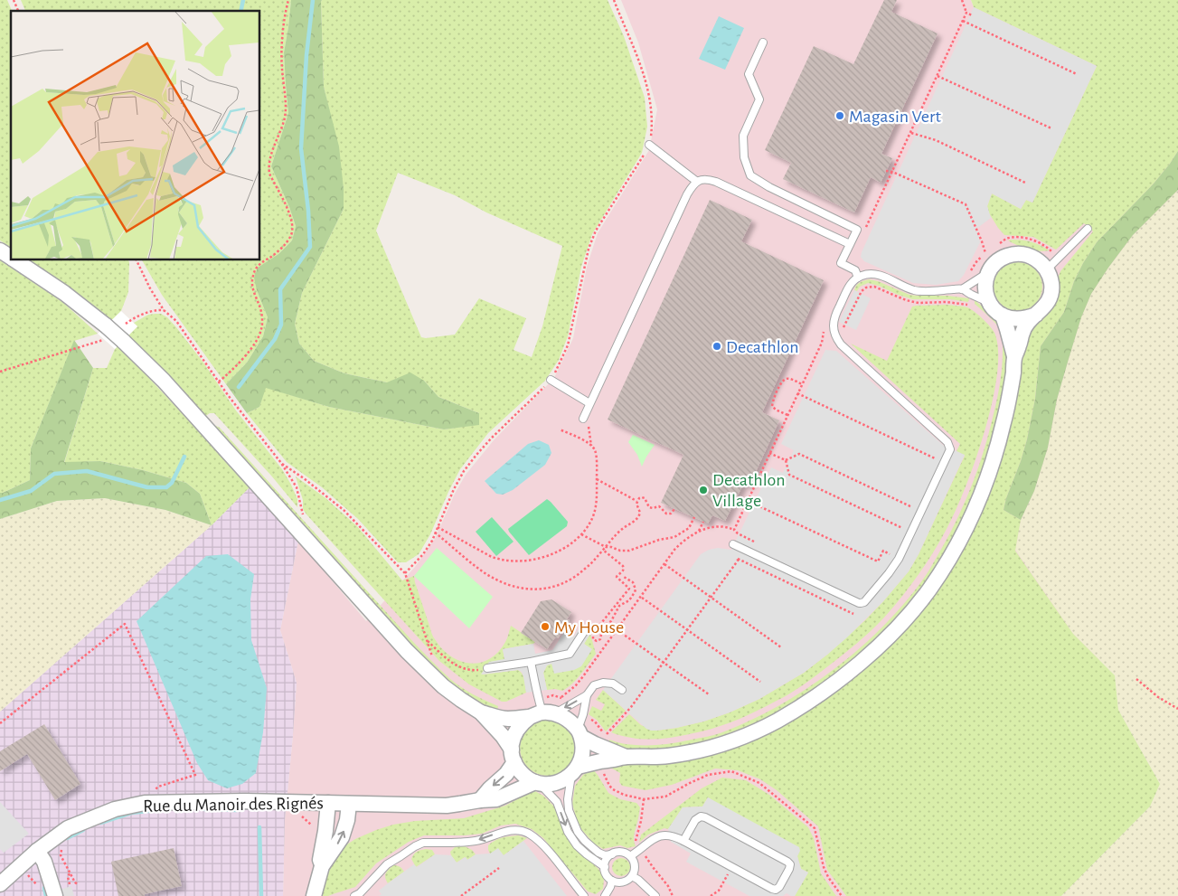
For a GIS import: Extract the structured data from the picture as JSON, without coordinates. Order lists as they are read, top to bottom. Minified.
{"streets":{"street":["Rue du Manoir des Rignés"]},"places":["Magasin Vert","Decathlon","Decathlon Village","My House"]}
